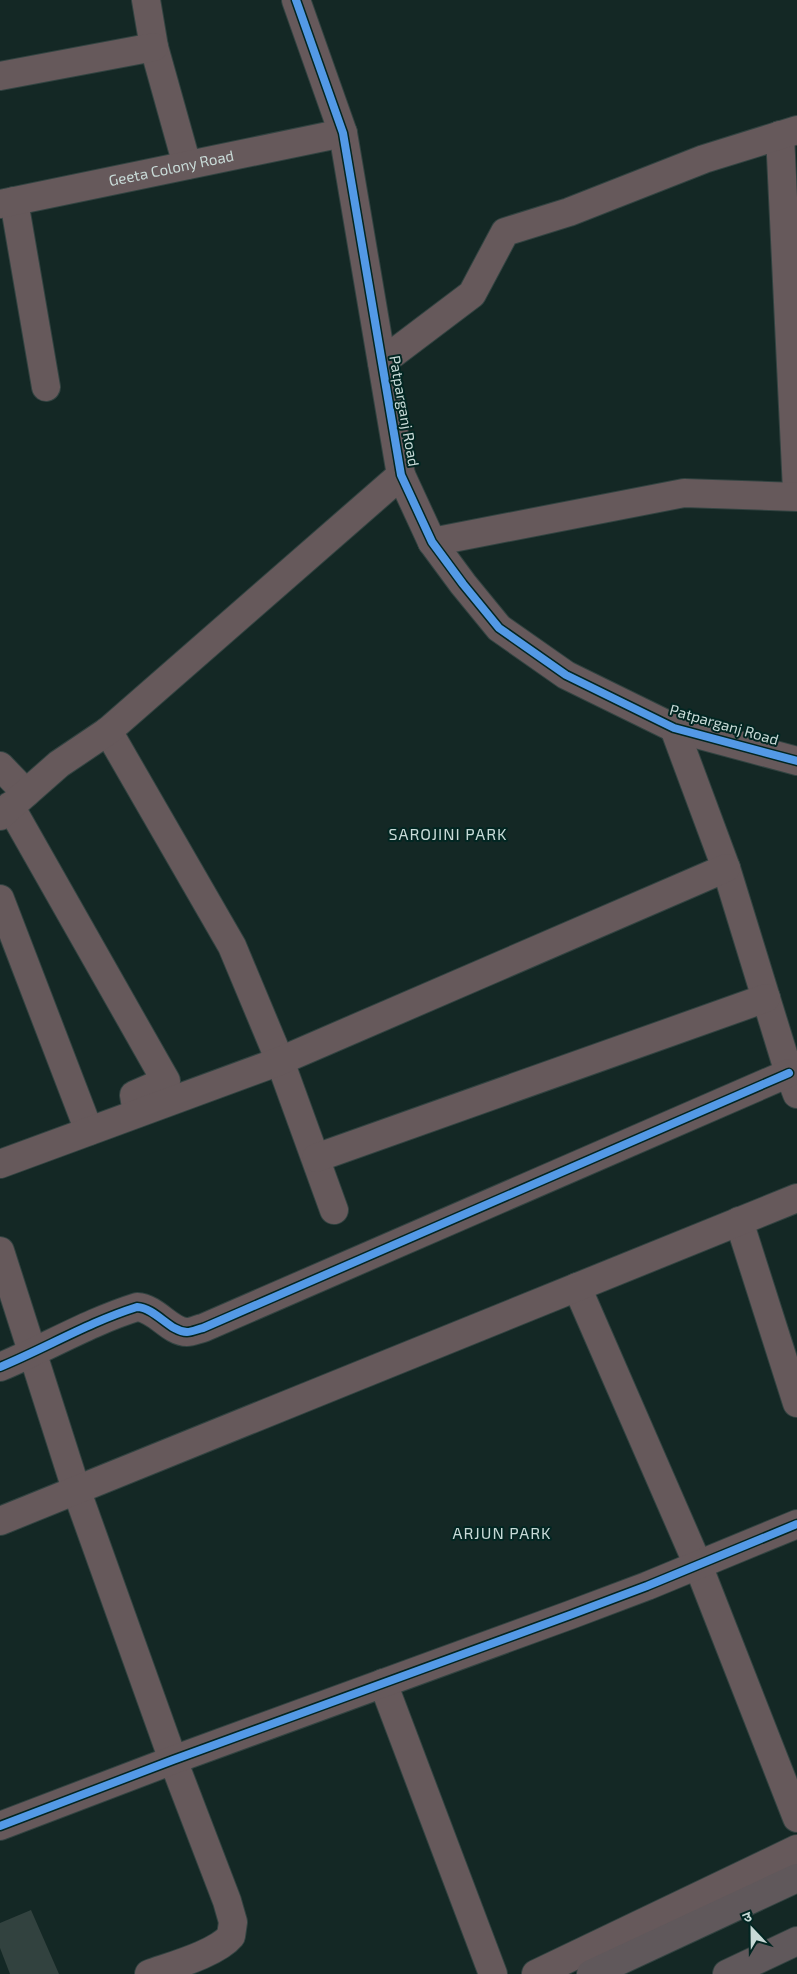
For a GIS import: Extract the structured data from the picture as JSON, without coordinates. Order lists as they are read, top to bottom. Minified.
{"streets":{"street":["Geeta Colony Road","Patparganj Road"]},"crossings":[["Geeta Colony Road","Patparganj Road"]],"districts":["SAROJINI PARK","ARJUN PARK"],"north":"top"}
